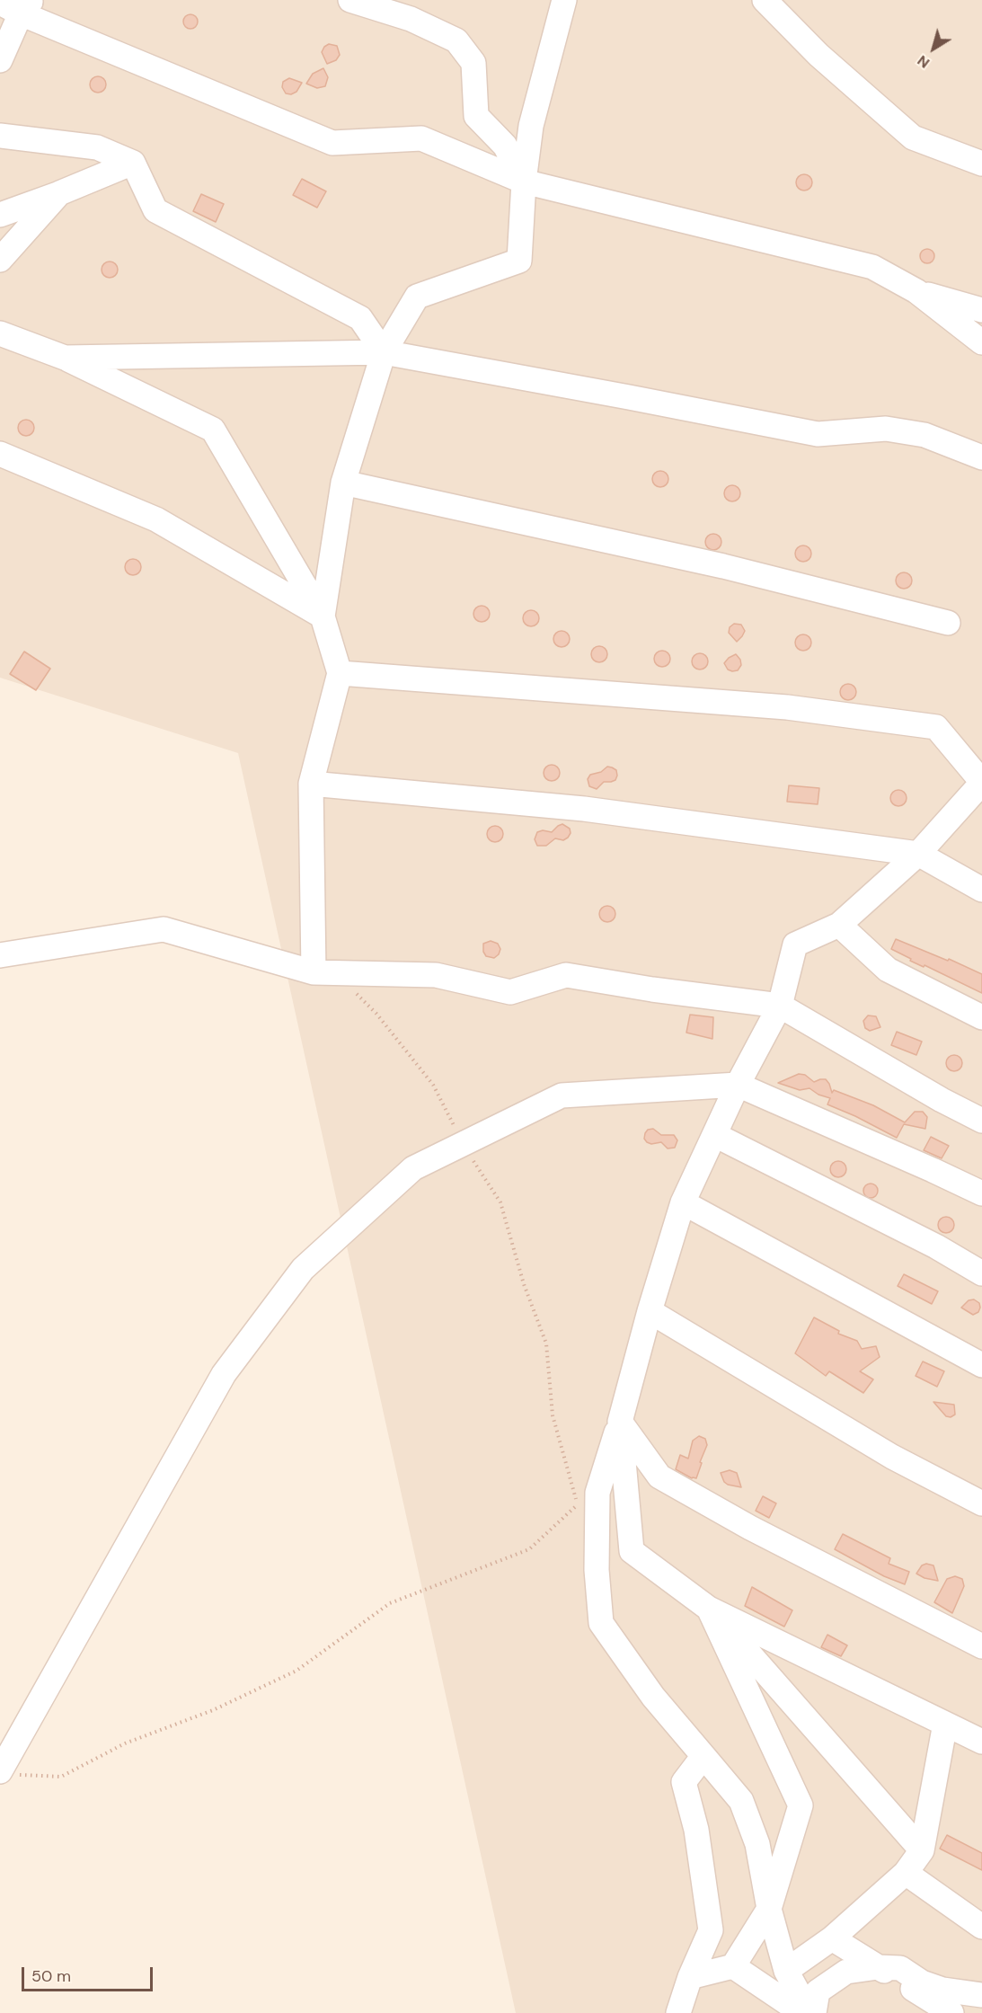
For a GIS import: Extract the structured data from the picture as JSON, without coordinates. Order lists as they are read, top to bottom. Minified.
{"scale_bar":"50 m","north":"bottom left"}
